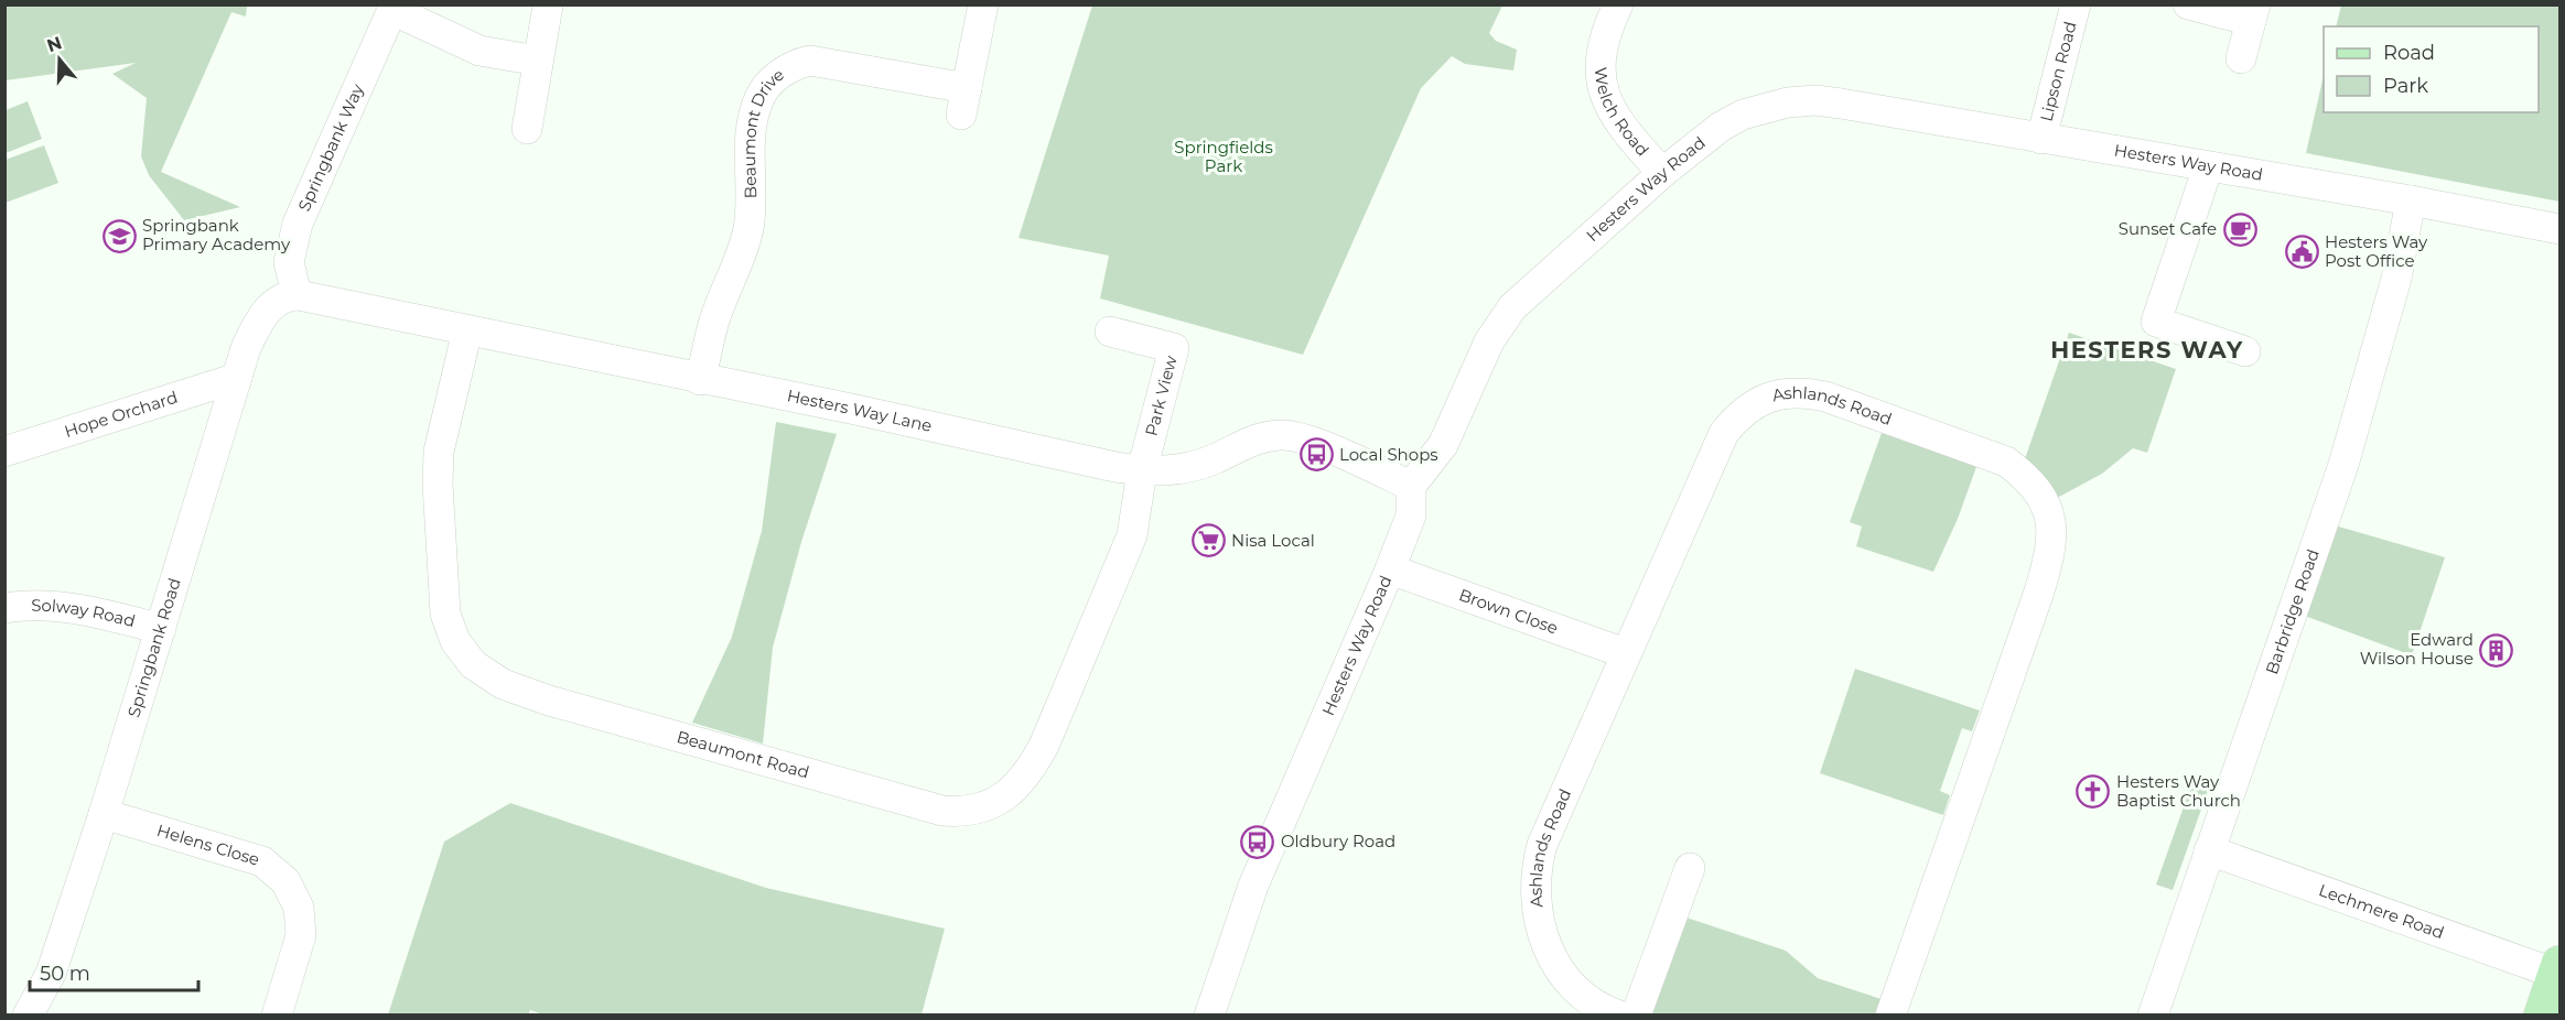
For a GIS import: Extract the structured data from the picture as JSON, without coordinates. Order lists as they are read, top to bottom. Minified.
{"streets":{"street":["Lipson Road","Welch Road","Beaumont Drive","Springbank Way","Hesters Way Road","Park View","Ashlands Road","Hesters Way Lane","Hope Orchard","Barbridge Road","Brown Close","Solway Road","Springbank Road","Beaumont Road","Helens Close","Lechmere Road"]},"crossings":[["Lipson Road","Hesters Way Road"],["Welch Road","Hesters Way Road"],["Beaumont Drive","Hesters Way Lane"],["Springbank Way","Hesters Way Lane"],["Springbank Way","Springbank Road"],["Hesters Way Road","Hesters Way Lane"],["Hesters Way Road","Barbridge Road"],["Hesters Way Road","Brown Close"],["Park View","Hesters Way Lane"],["Park View","Beaumont Road"],["Ashlands Road","Brown Close"],["Hesters Way Lane","Springbank Road"],["Hesters Way Lane","Beaumont Road"],["Hope Orchard","Springbank Road"],["Barbridge Road","Lechmere Road"],["Solway Road","Springbank Road"],["Springbank Road","Helens Close"]],"districts":["HESTERS WAY"],"parks":["Springfields Park"],"places":{"cafe":["Sunset Cafe"],"school or university":["Springbank Primary Academy"],"public building":["Hesters Way Post Office"],"bus stop":["Local Shops","Oldbury Road"],"supermarket":["Nisa Local"],"building":["Edward Wilson House"],"church":["Hesters Way Baptist Church"]},"legend":["Road","Park"],"scale_bar":"50 m","north":"top"}
